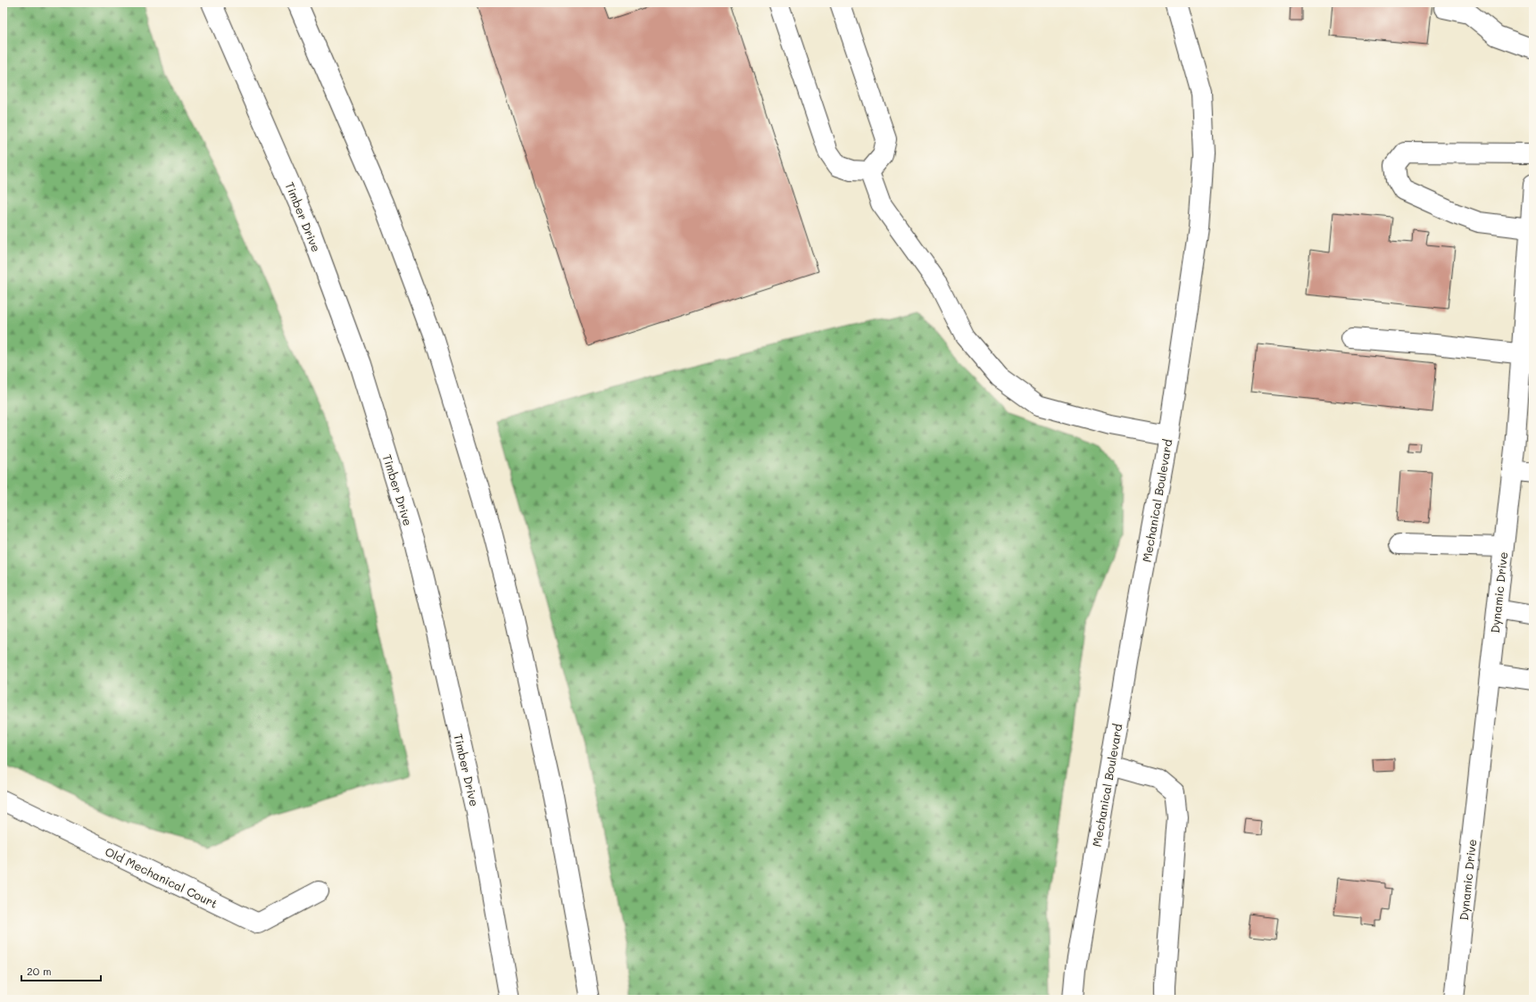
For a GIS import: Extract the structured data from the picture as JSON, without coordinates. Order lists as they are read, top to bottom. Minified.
{"streets":{"street":["Timber Drive","Mechanical Boulevard","Dynamic Drive","Old Mechanical Court"]},"scale_bar":"20 m"}
